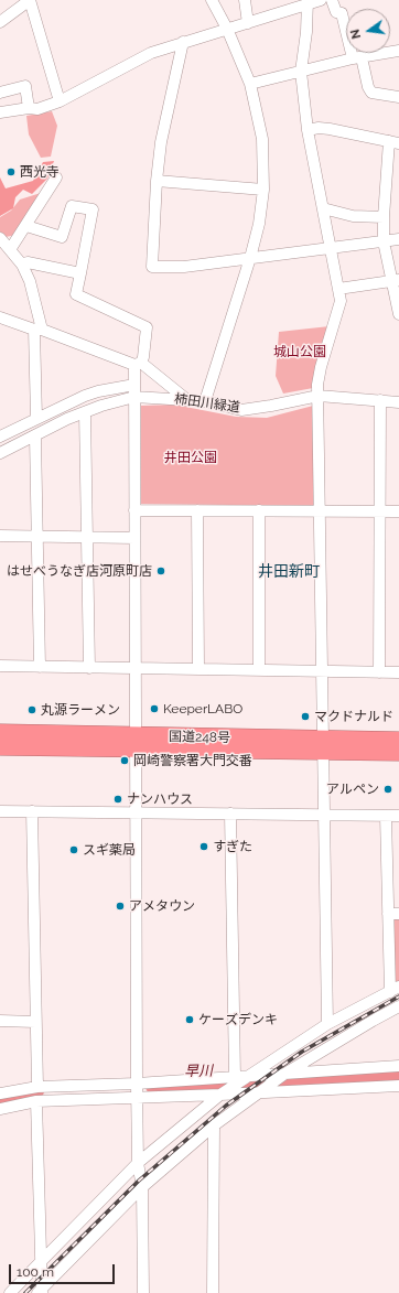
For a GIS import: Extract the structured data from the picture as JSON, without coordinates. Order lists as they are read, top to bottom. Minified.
{"streets":{"highway":["国道248号"],"street":["柿田川緑道"]},"districts":["井田新町"],"water":["早川"],"parks":["城山公園","井田公園"],"places":["西光寺","はせべうなぎ店河原町店","KeeperLABO","丸源ラーメン","マクドナルド","岡崎警察署大門交番","アルペン","ナンハウス","すぎた","スギ薬局","アメタウン","ケーズデンキ"],"scale_bar":"100 m","north":"left"}
